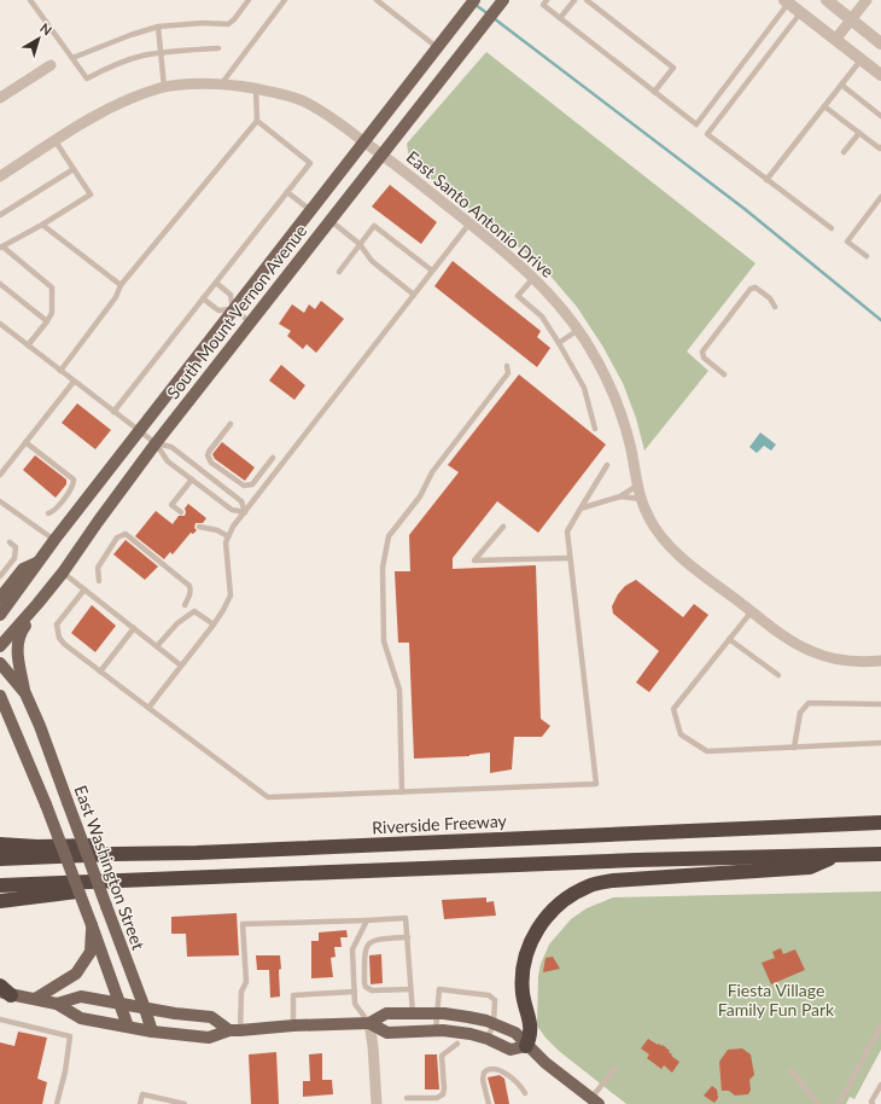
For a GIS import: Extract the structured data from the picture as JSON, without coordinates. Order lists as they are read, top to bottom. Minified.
{"streets":{"highway":["Riverside Freeway"],"main road":["South Mount Vernon Avenue","East Washington Street"],"street":["East Santo Antonio Drive"]},"crossings":[["East Santo Antonio Drive","South Mount Vernon Avenue"]],"parks":["Fiesta Village Family Fun Park"],"north":"top right"}
